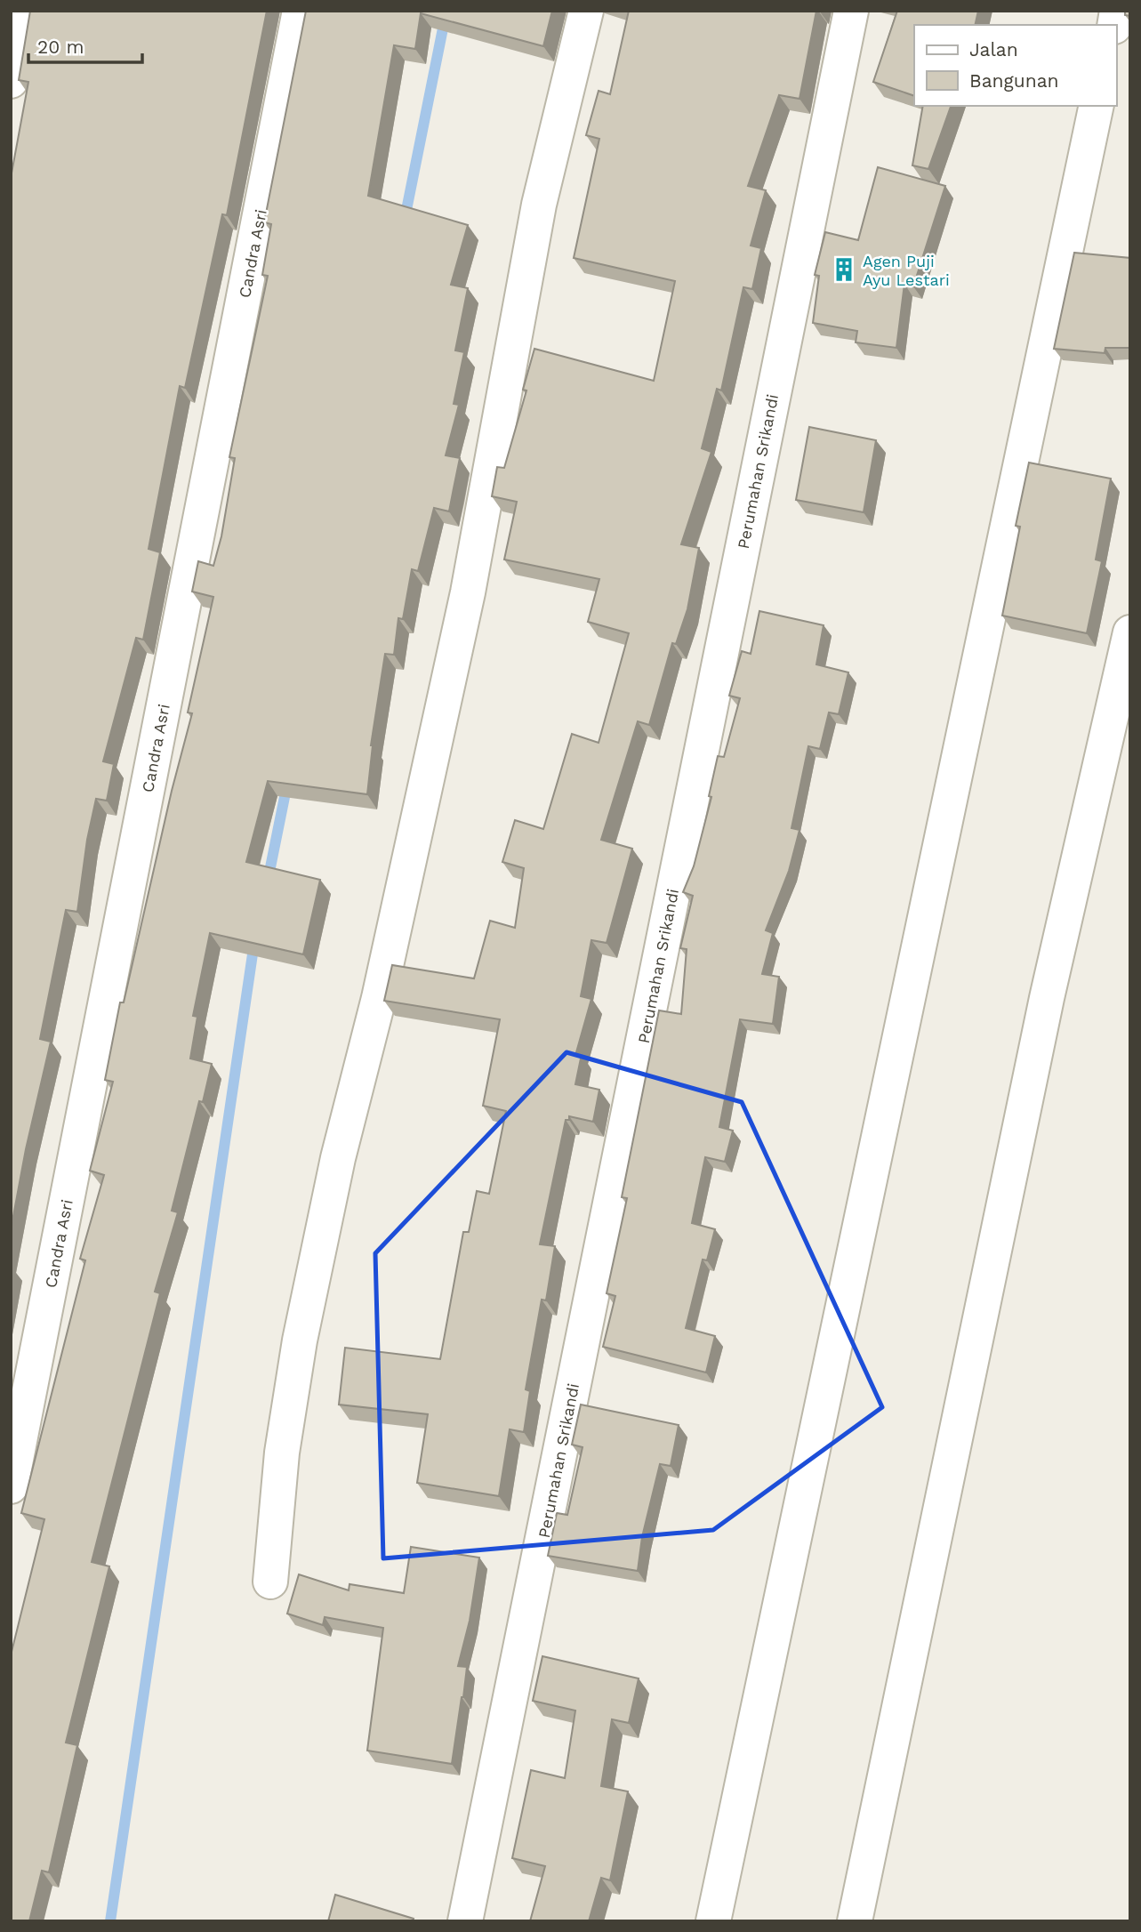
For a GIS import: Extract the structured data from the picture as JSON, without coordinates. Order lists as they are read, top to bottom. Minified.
{"streets":{"street":["Candra Asri","Perumahan Srikandi"]},"places":{"building":["Agen Puji Ayu Lestari"]},"legend":["Jalan","Bangunan"],"scale_bar":"20 m"}
